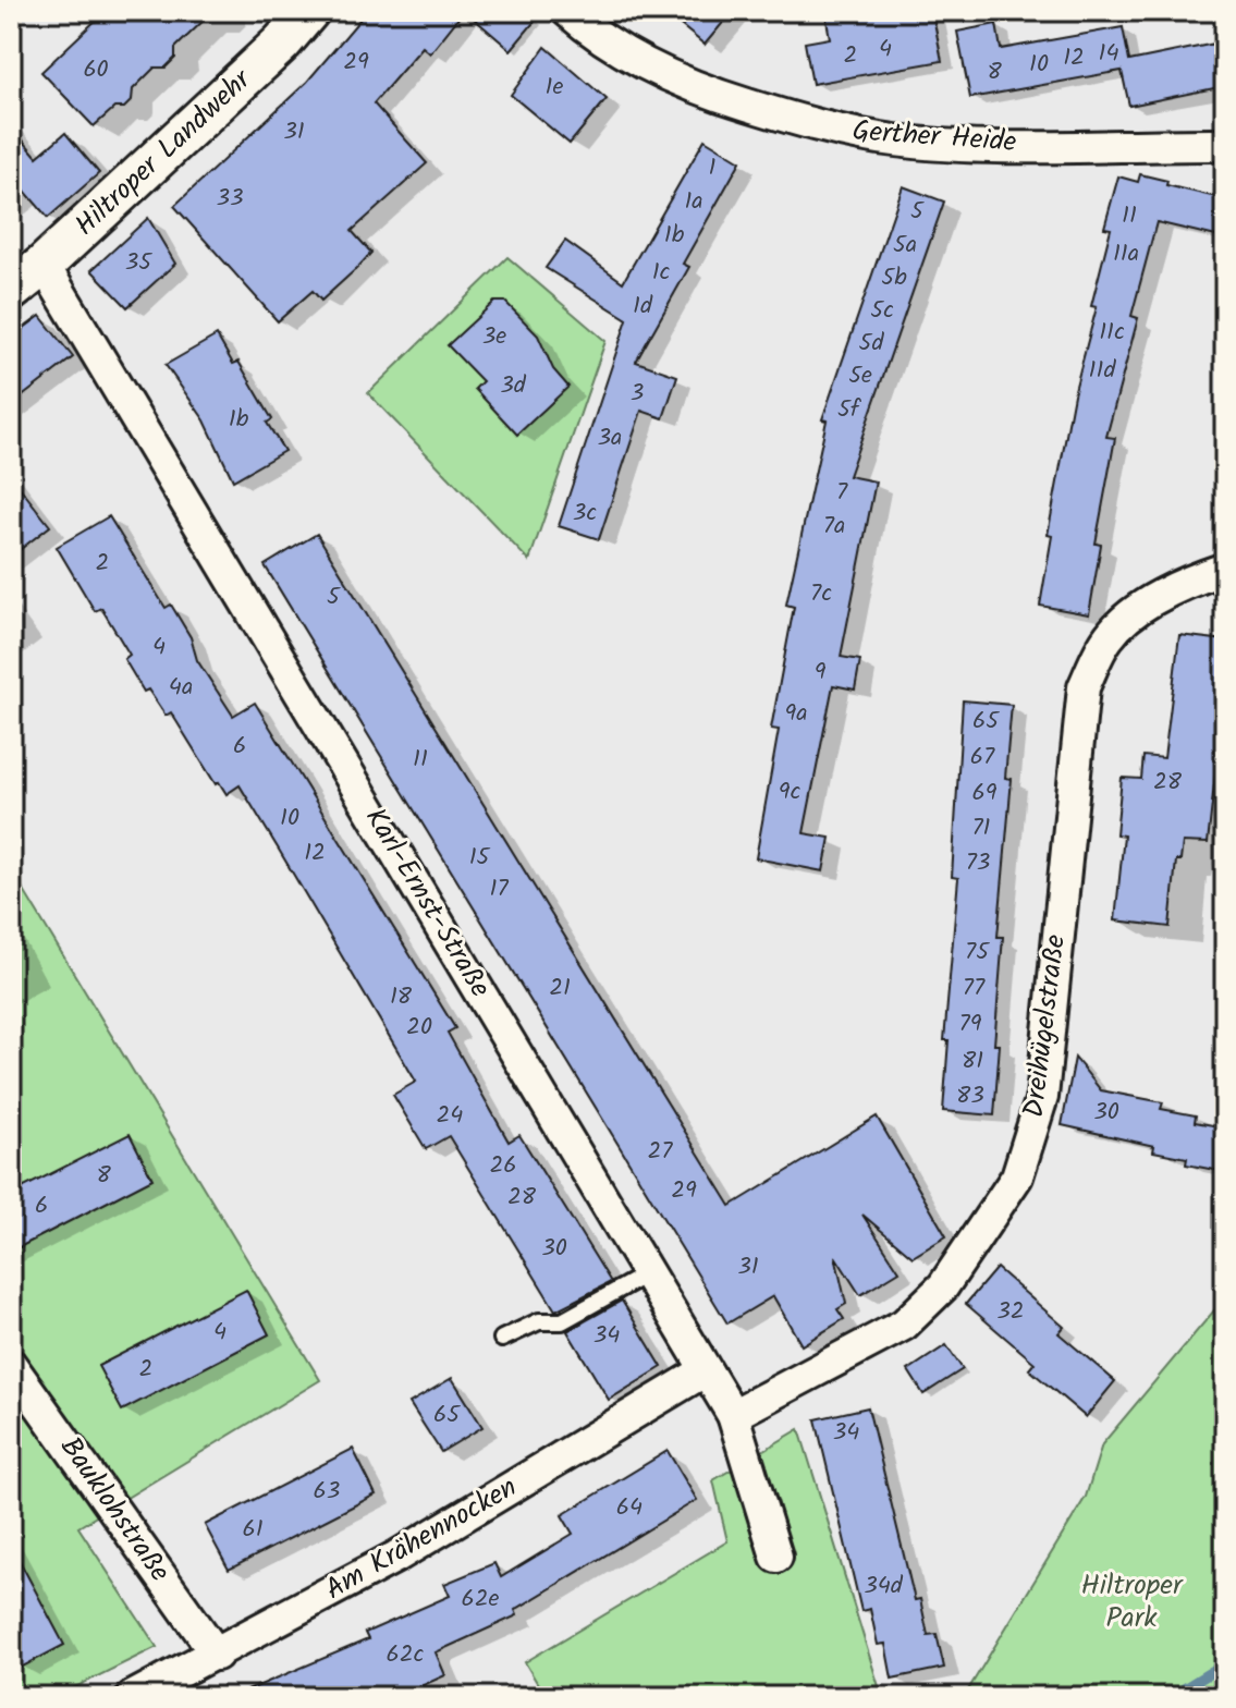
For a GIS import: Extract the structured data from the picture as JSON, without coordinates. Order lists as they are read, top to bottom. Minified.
{"streets":{"street":["Gerther Heide","Hiltroper Landwehr","Karl-Ernst-Straße","Dreihügelstraße","Bauklohstraße","Am Krähennocken"]},"crossings":[["Hiltroper Landwehr","Karl-Ernst-Straße"],["Karl-Ernst-Straße","Dreihügelstraße"],["Karl-Ernst-Straße","Am Krähennocken"],["Bauklohstraße","Am Krähennocken"]],"parks":["Hiltroper Park"],"house_numbers":["4","14","2","12","29","10","60","8","1e","31","1","33","1a","5","11","1b","5a","11a","35","1c","5b","1d","5c","11c","3e","5d","11d","5e","3d","3","5f","1b","3a","7","3c","7a","2","7c","5","4","9","4a","9a","65","6","67","11","28","9c","69","10","71","12","15","73","17","75","21","77","18","79","20","81","83","30","24","27","26","8","29","28","6","30","31","32","4","34","2","65","34","63","64","61","34d","62e","62c"]}
